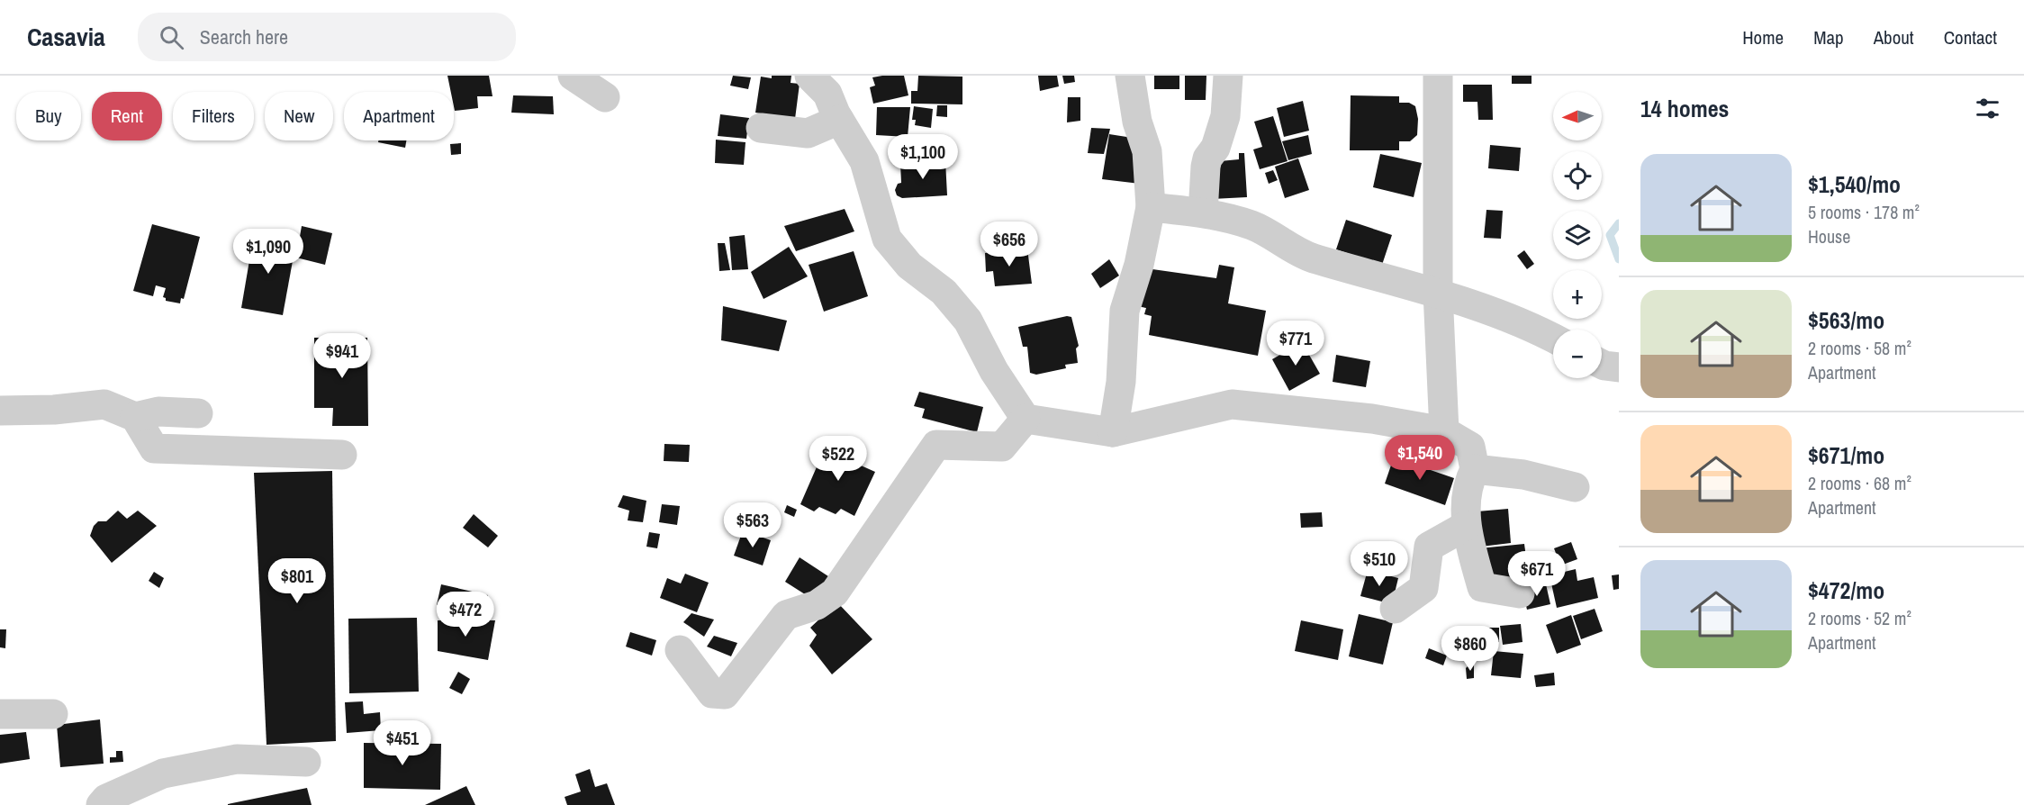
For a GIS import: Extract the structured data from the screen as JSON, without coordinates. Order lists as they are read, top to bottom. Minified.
{"north":"left","page":{"header":"Casavia","search":"Search here","nav":["Home","Map","About","Contact"],"heading":"14 homes","map_buttons":["+","−"],"chip":["Buy","Rent","Filters","New","Apartment"],"price":["$1,100","$656","$1,090","$771","$941","$1,540","$522","$563","$510","$671","$801","$472","$860","$451"],"list":[{"name":"$1,540/mo","note":"5 rooms · 178 m² · House"},{"name":"$563/mo","note":"2 rooms · 58 m² · Apartment"},{"name":"$671/mo","note":"2 rooms · 68 m² · Apartment"},{"name":"$472/mo","note":"2 rooms · 52 m² · Apartment"}]}}
